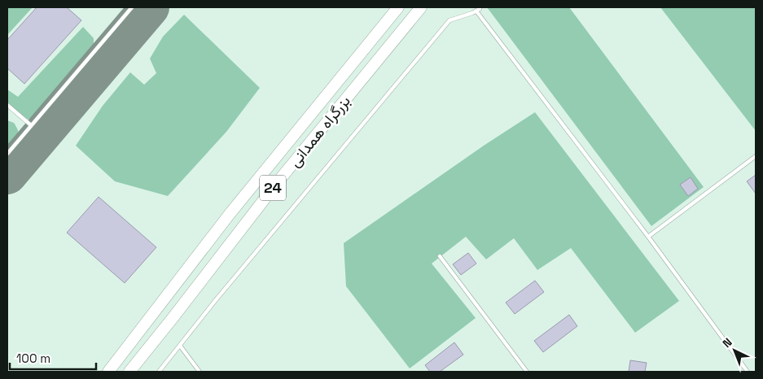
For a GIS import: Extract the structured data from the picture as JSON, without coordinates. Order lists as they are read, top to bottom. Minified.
{"streets":{"highway":["بزرگراه همدانی","24"]},"scale_bar":"100 m","north":"top left"}
